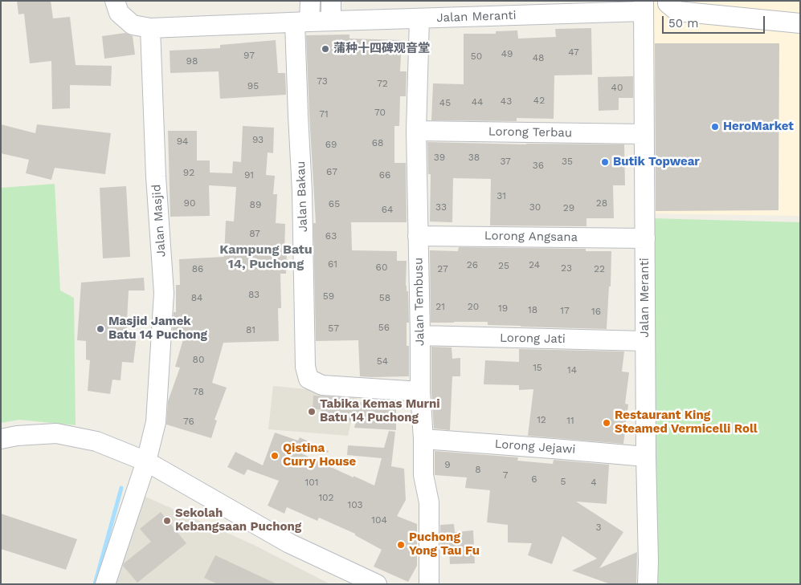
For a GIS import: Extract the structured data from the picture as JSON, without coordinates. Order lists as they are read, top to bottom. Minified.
{"streets":{"street":["Jalan Meranti","Lorong Terbau","Jalan Bakau","Jalan Masjid","Lorong Angsana","Jalan Tembusu","Lorong Jati","Lorong Jejawi"]},"crossings":[["Jalan Meranti","Lorong Terbau"],["Jalan Meranti","Jalan Bakau"],["Jalan Meranti","Jalan Masjid"],["Jalan Meranti","Lorong Angsana"],["Jalan Meranti","Jalan Tembusu"],["Jalan Meranti","Lorong Jati"],["Jalan Meranti","Lorong Jejawi"],["Lorong Terbau","Jalan Tembusu"],["Jalan Bakau","Jalan Tembusu"],["Lorong Angsana","Jalan Tembusu"],["Jalan Tembusu","Lorong Jati"],["Jalan Tembusu","Lorong Jejawi"]],"districts":["Kampung Batu 14, Puchong"],"places":["蒲种十四碑观音堂","HeroMarket","Butik Topwear","Masjid Jamek Batu 14 Puchong","Tabika Kemas Murni Batu 14 Puchong","Restaurant King Steamed Vermicelli Roll","Qistina Curry House","Sekolah Kebangsaan Puchong","Puchong Yong Tau Fu"],"house_numbers":["47","49","97","50","48","98","73","72","95","40","42","43","44","45","70","71","93","94","68","69","39","38","37","35","36","67","92","91","66","31","90","28","65","89","33","30","29","64","87","63","61","26","24","25","60","23","86","27","22","83","59","84","58","21","20","19","18","17","16","56","57","81","80","54","15","14","78","12","11","76","9","8","7","6","5","101","4","102","103","104","3"],"scale_bar":"50 m"}
